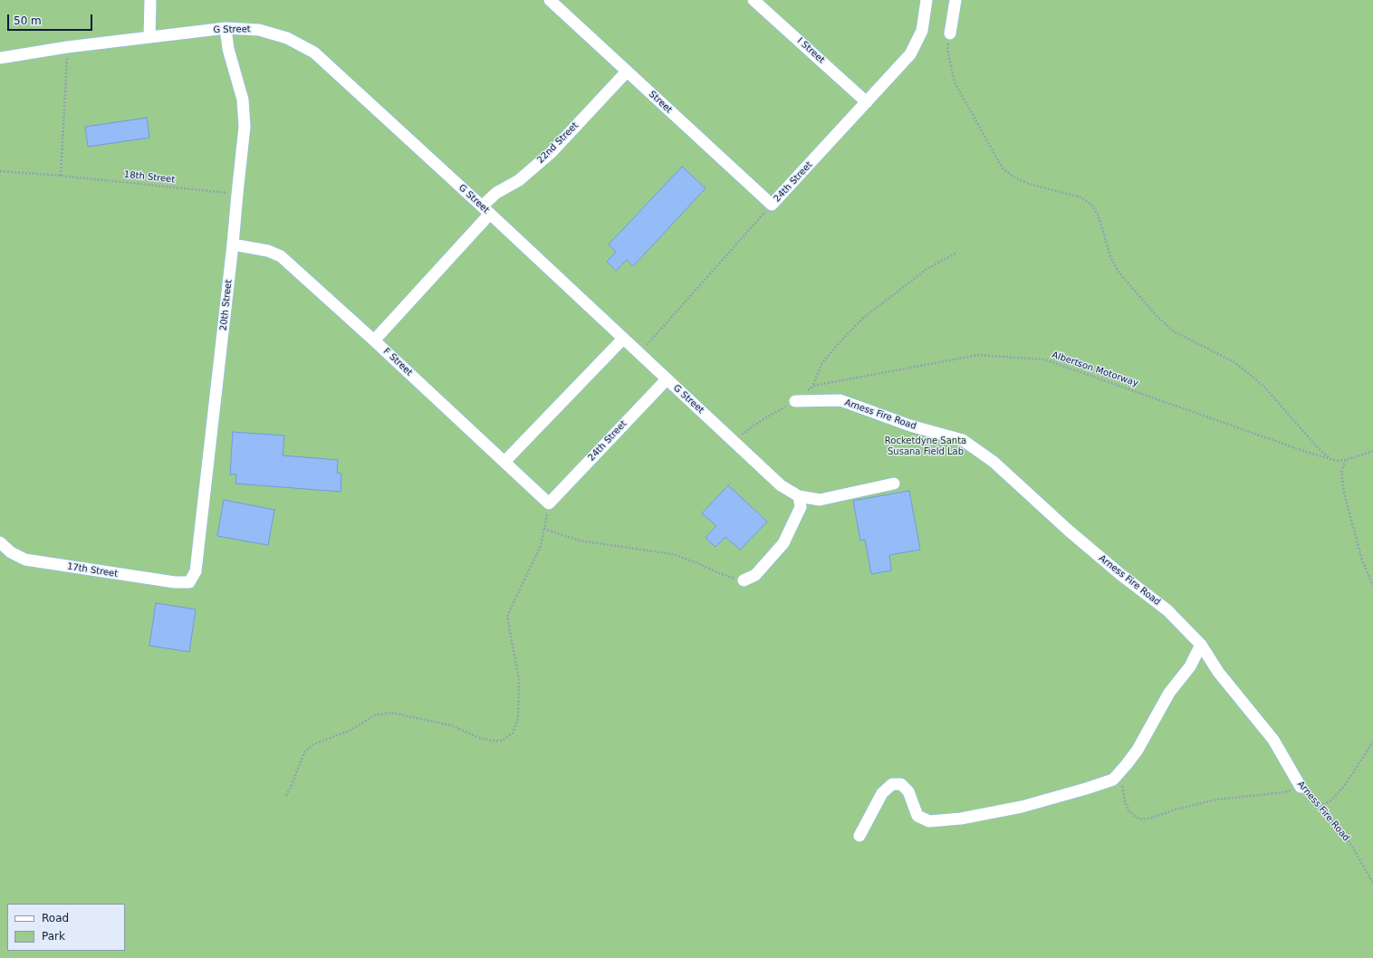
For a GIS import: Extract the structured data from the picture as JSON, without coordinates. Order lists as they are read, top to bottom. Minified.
{"streets":{"lane":["G Street","I Street","Street","22nd Street","24th Street","20th Street","F Street","Arness Fire Road","17th Street"],"path":["18th Street","Albertson Motorway"]},"crossings":[["G Street","22nd Street"],["G Street","24th Street"],["G Street","20th Street"],["G Street","Albertson Motorway"],["I Street","24th Street"],["Street","22nd Street"],["Street","24th Street"],["22nd Street","F Street"],["18th Street","20th Street"],["24th Street","F Street"],["20th Street","F Street"],["20th Street","17th Street"],["Albertson Motorway","Arness Fire Road"]],"parks":["Rocketdyne Santa Susana Field Lab"],"legend":["Road","Park"],"scale_bar":"50 m"}
